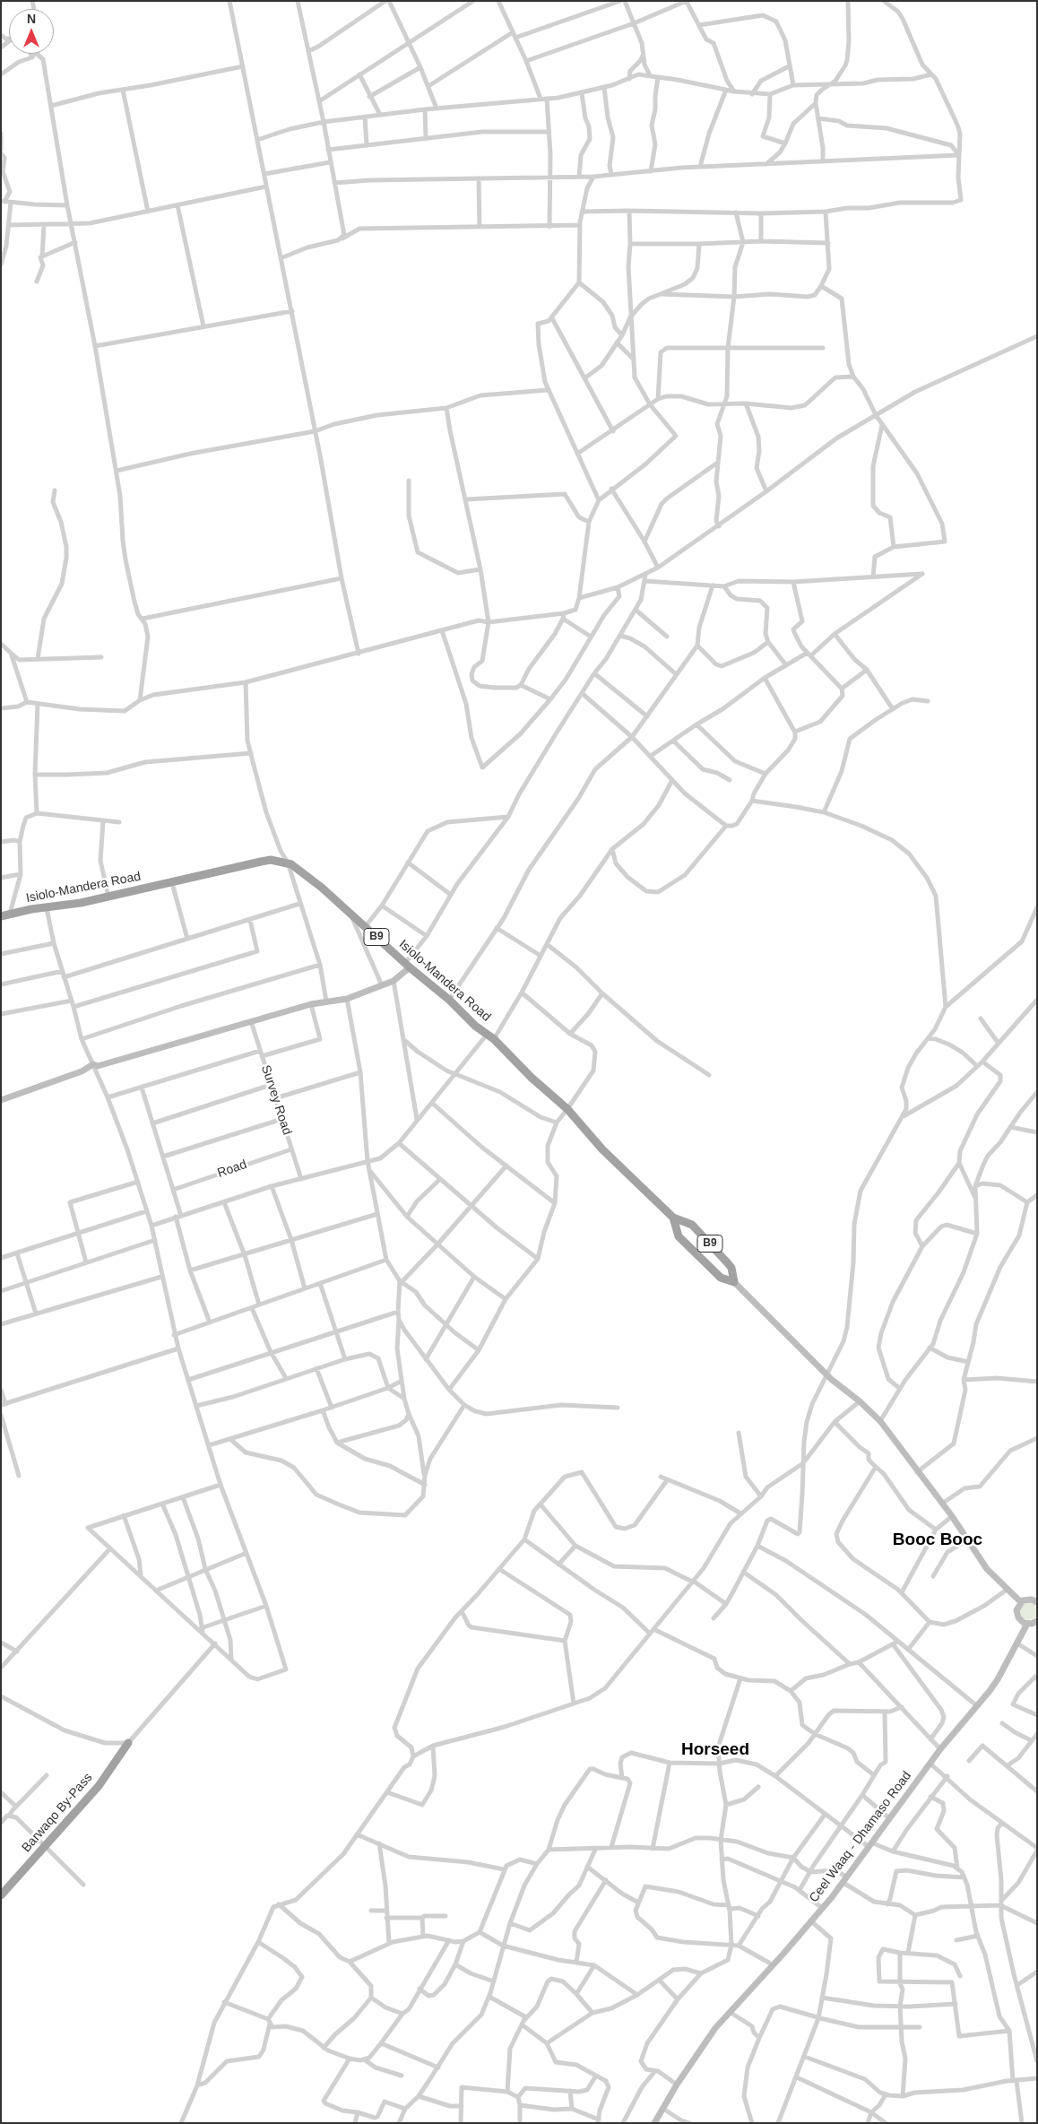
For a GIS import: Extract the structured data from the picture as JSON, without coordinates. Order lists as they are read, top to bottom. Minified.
{"streets":{"highway":["Isiolo-Mandera Road","B9","Barwaqo By-Pass"],"main road":["Ceel Waaq - Dhamaso Road"],"street":["Survey Road","Road"]},"crossings":[["Isiolo-Mandera Road","B9"],["Survey Road","Road"]],"districts":["Booc Booc","Horseed"],"north":"top"}
